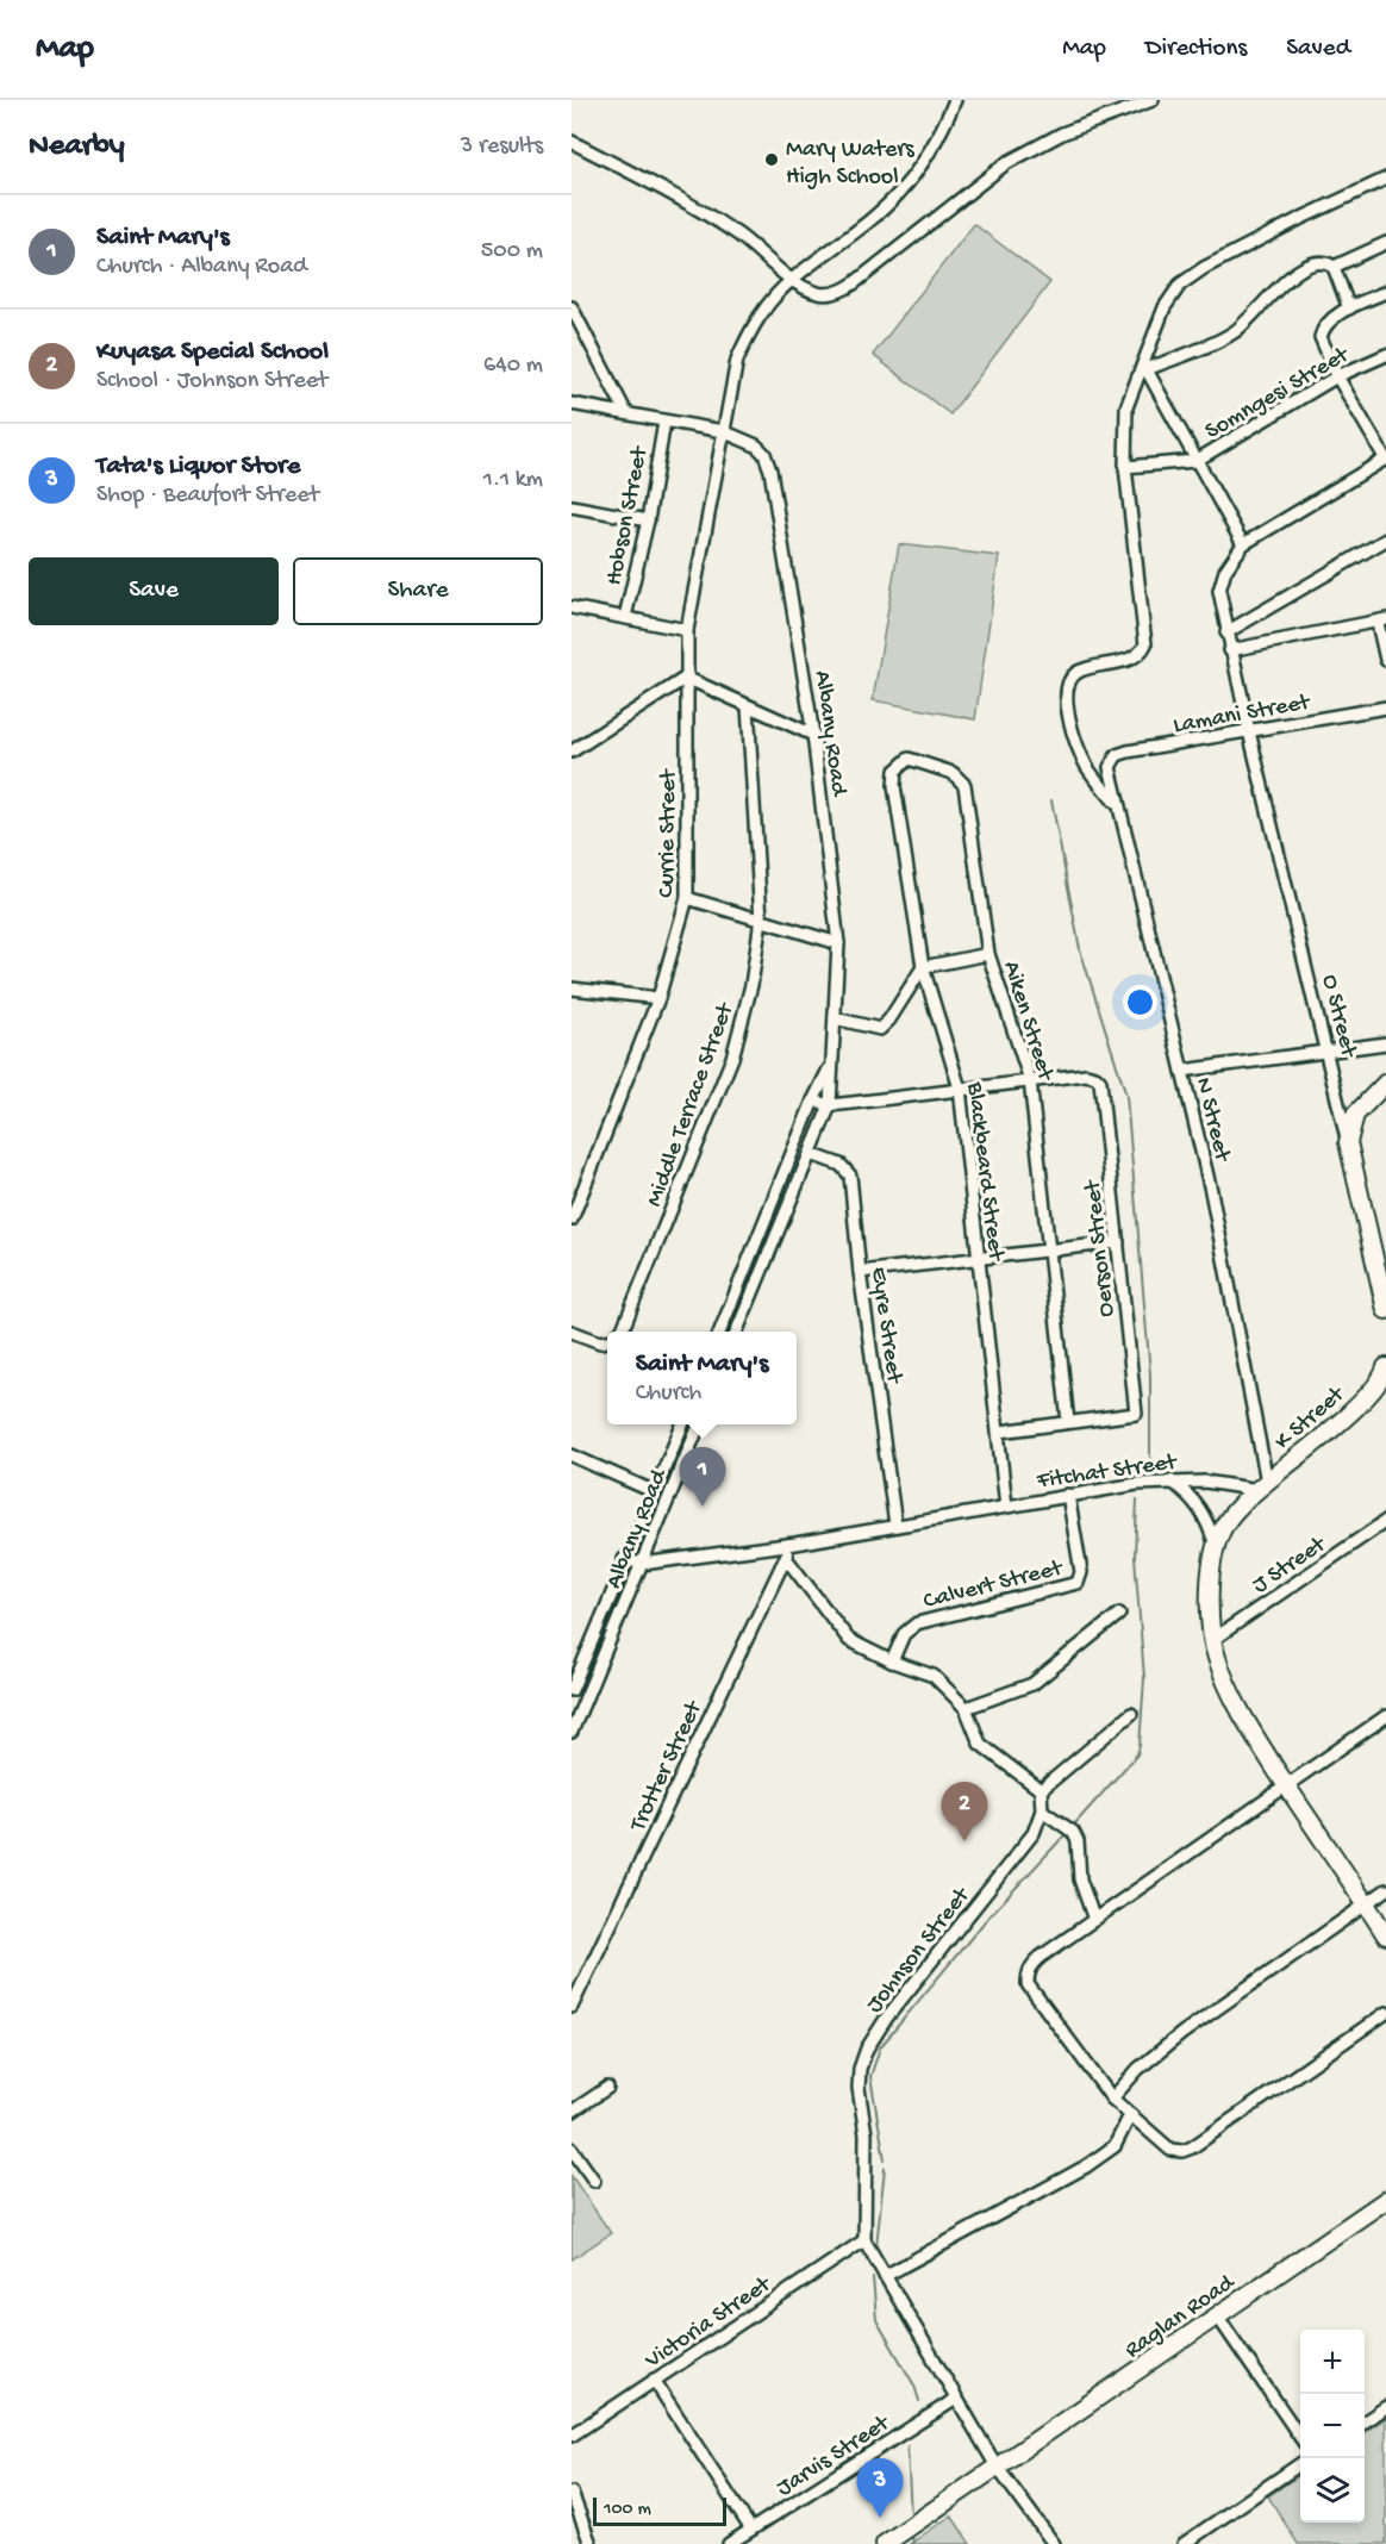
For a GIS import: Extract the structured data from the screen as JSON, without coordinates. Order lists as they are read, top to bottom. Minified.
{"streets":{"street":["Somngesi Street","Hobson Street","Lamani Street","Albany Road","Currie Street","O Street","Aiken Street","Middle Terrace Street","N Street","Blackbeard Street","Oerson Street","Eyre Street","K Street","Fitchat Street","J Street","Calvert Street","Trotter Street","Johnson Street","Raglan Road","Victoria Street","Jarvis Street"]},"crossings":[["Somngesi Street","O Street"],["Hobson Street","Albany Road"],["Lamani Street","O Street"],["Lamani Street","N Street"],["Albany Road","Currie Street"],["Albany Road","Eyre Street"],["Albany Road","Fitchat Street"],["Aiken Street","Blackbeard Street"],["Aiken Street","Oerson Street"],["N Street","K Street"],["N Street","Fitchat Street"],["Blackbeard Street","Fitchat Street"],["Eyre Street","Fitchat Street"],["K Street","Fitchat Street"],["Fitchat Street","Calvert Street"],["Fitchat Street","Trotter Street"],["Johnson Street","Raglan Road"],["Johnson Street","Victoria Street"],["Johnson Street","Jarvis Street"]],"places":["Mary Waters High School"],"scale_bar":"100 m","page":{"header":"Map","nav":["Map","Directions","Saved"],"heading":["Nearby","3 results"],"list":[{"mark":"1","name":"Saint Mary's","note":"Church · Albany Road","value":"500 m"},{"mark":"2","name":"Kuyasa Special School","note":"School · Johnson Street","value":"640 m"},{"mark":"3","name":"Tata's Liquor Store","note":"Shop · Beaufort Street","value":"1.1 km"}],"buttons":["Save","Share"],"popup":["Saint Mary's","Church"],"pins":["1","2","3"],"map_buttons":["+","−"],"scale":"100 m"}}
